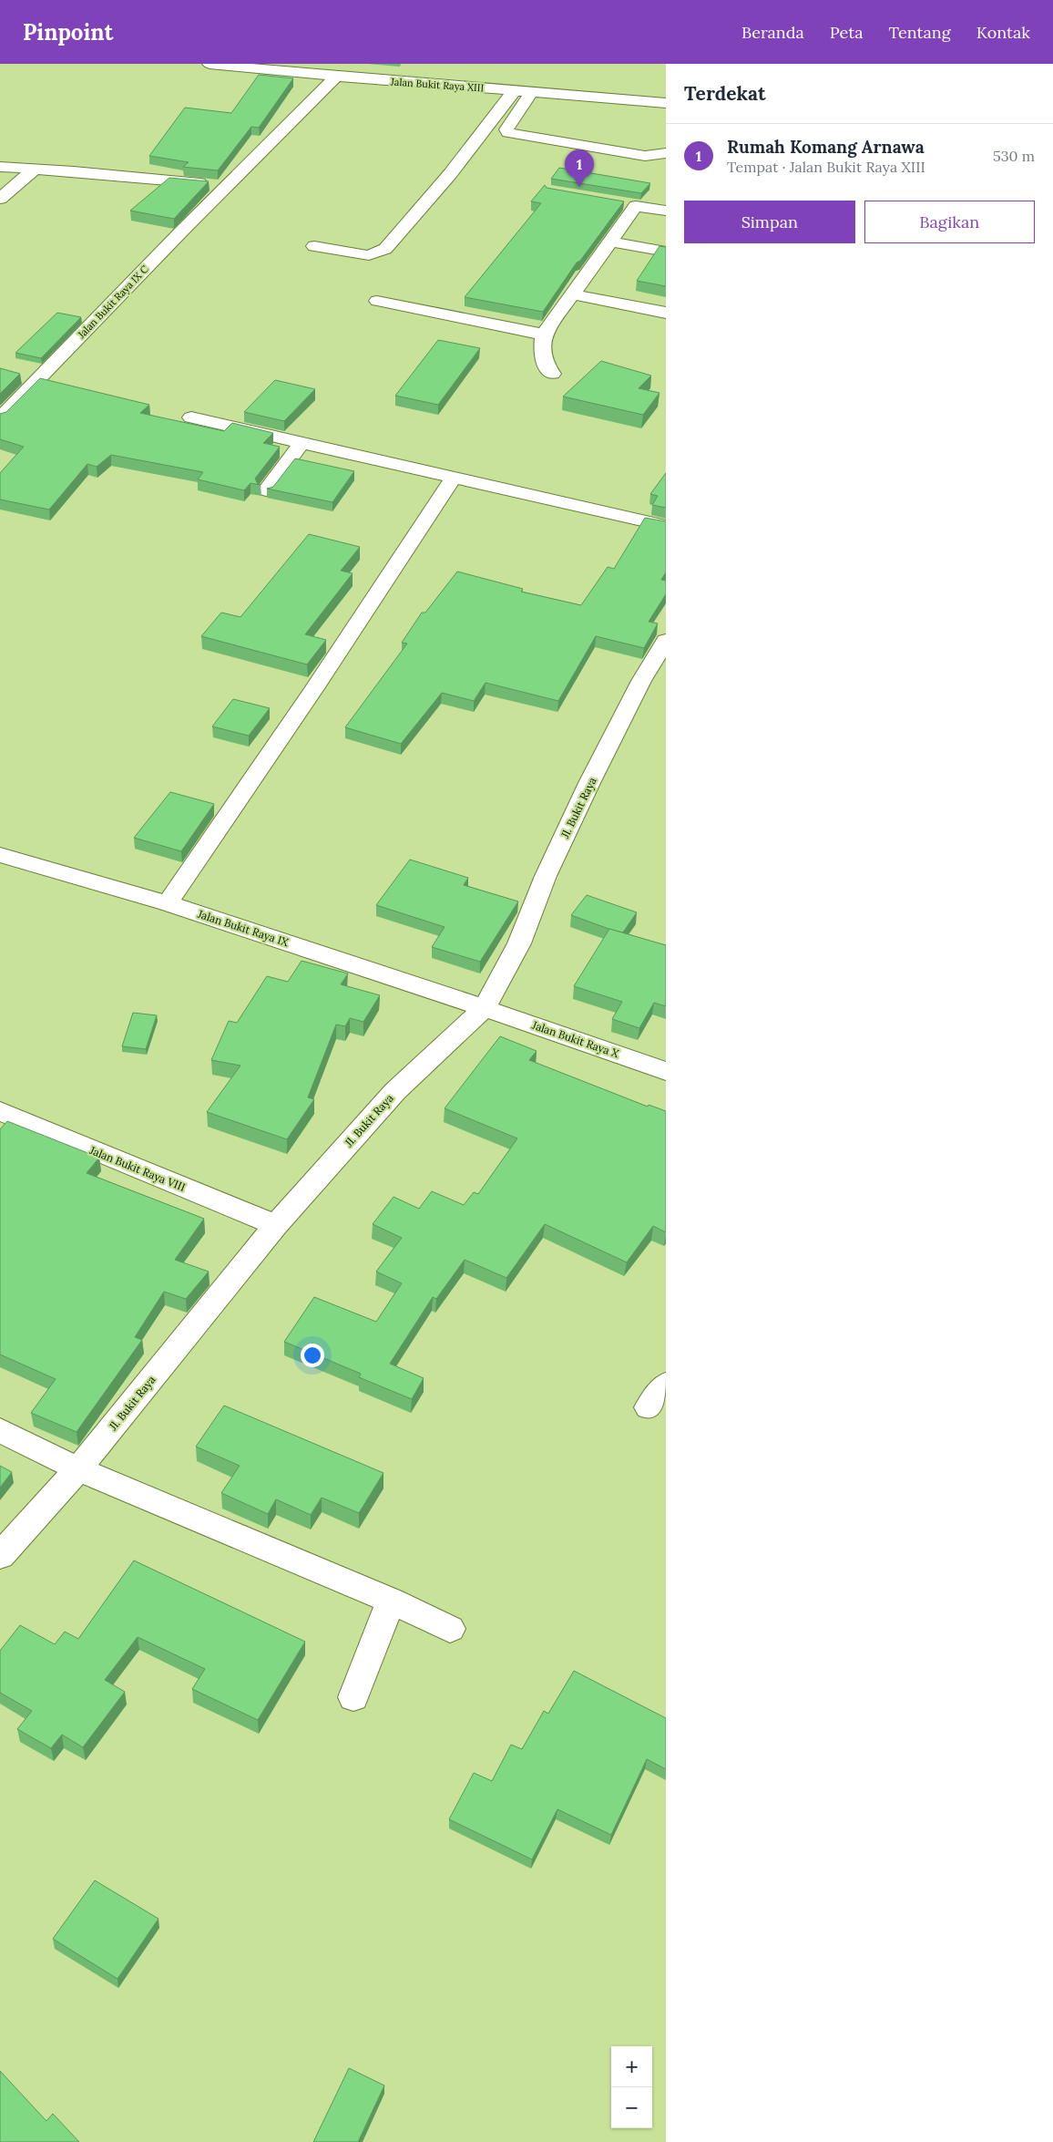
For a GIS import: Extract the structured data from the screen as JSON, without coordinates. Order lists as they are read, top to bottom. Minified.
{"streets":{"street":["Jalan Bukit Raya XIII","Jalan Bukit Raya IX C","Jl. Bukit Raya","Jalan Bukit Raya IX","Jalan Bukit Raya X","Jalan Bukit Raya VIII"]},"crossings":[["Jalan Bukit Raya XIII","Jalan Bukit Raya IX C"],["Jl. Bukit Raya","Jalan Bukit Raya IX"],["Jl. Bukit Raya","Jalan Bukit Raya X"],["Jl. Bukit Raya","Jalan Bukit Raya VIII"],["Jalan Bukit Raya IX","Jalan Bukit Raya X"]],"page":{"header":"Pinpoint","nav":["Beranda","Peta","Tentang","Kontak"],"heading":"Terdekat","list":[{"mark":"1","name":"Rumah Komang Arnawa","note":"Tempat · Jalan Bukit Raya XIII","value":"530 m"}],"pins":"1","buttons":["Simpan","Bagikan"],"map_buttons":["+","−"]}}
